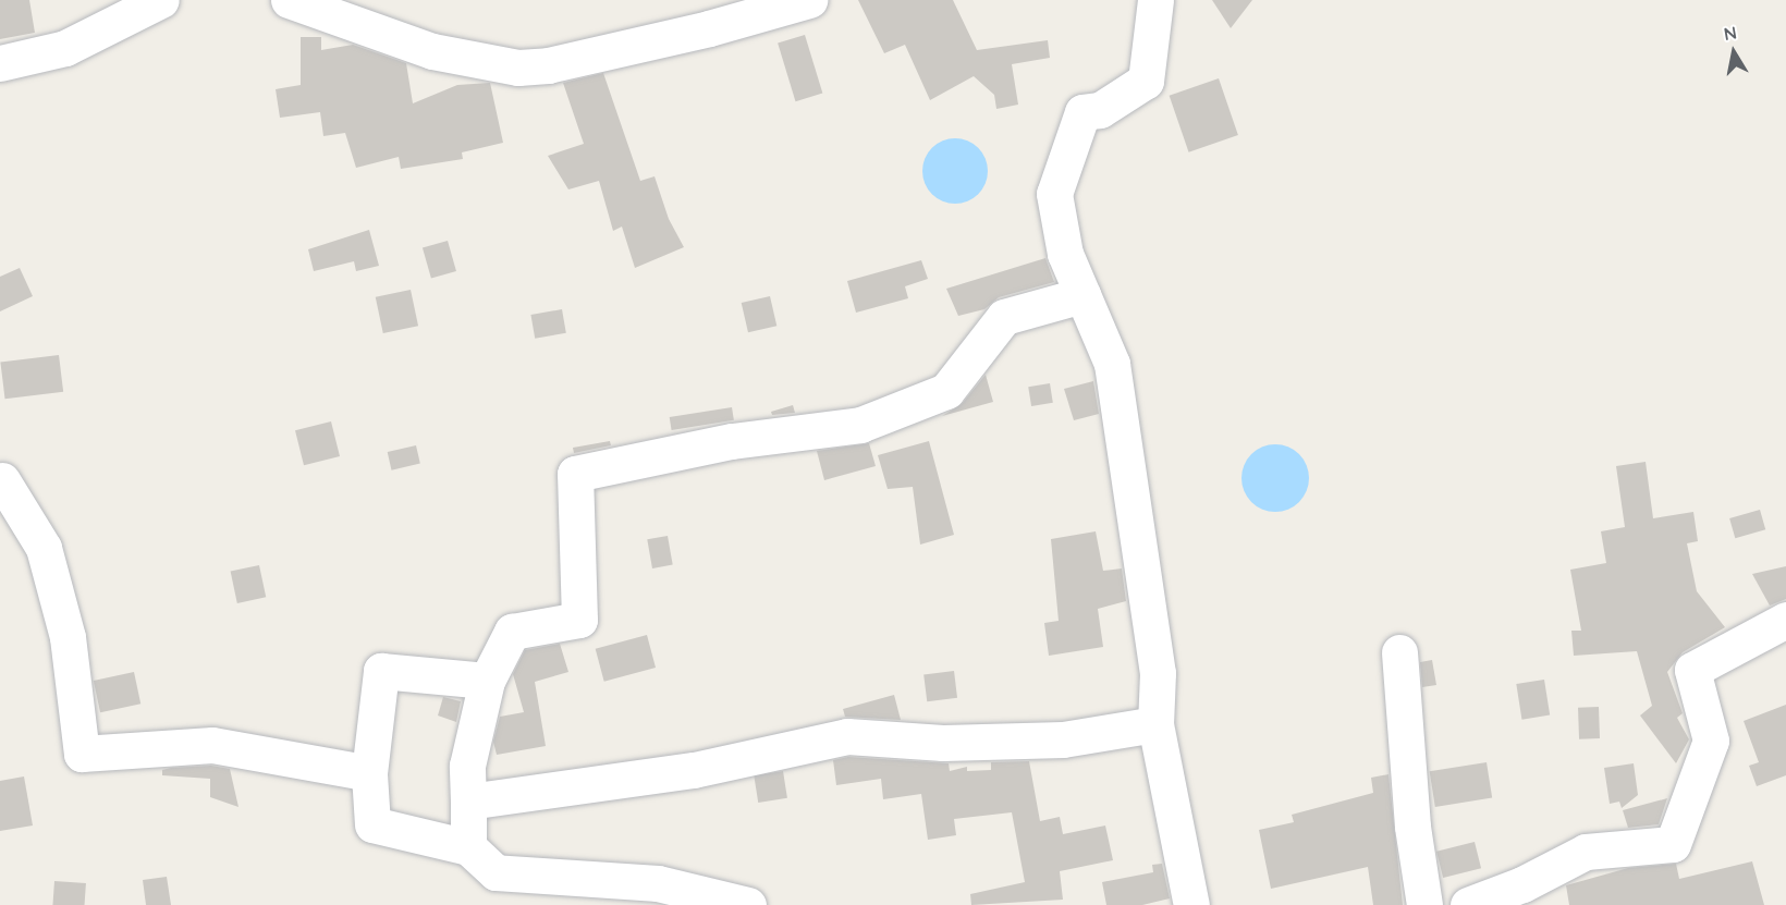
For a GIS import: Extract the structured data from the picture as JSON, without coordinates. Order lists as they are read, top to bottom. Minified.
{"north":"top"}
